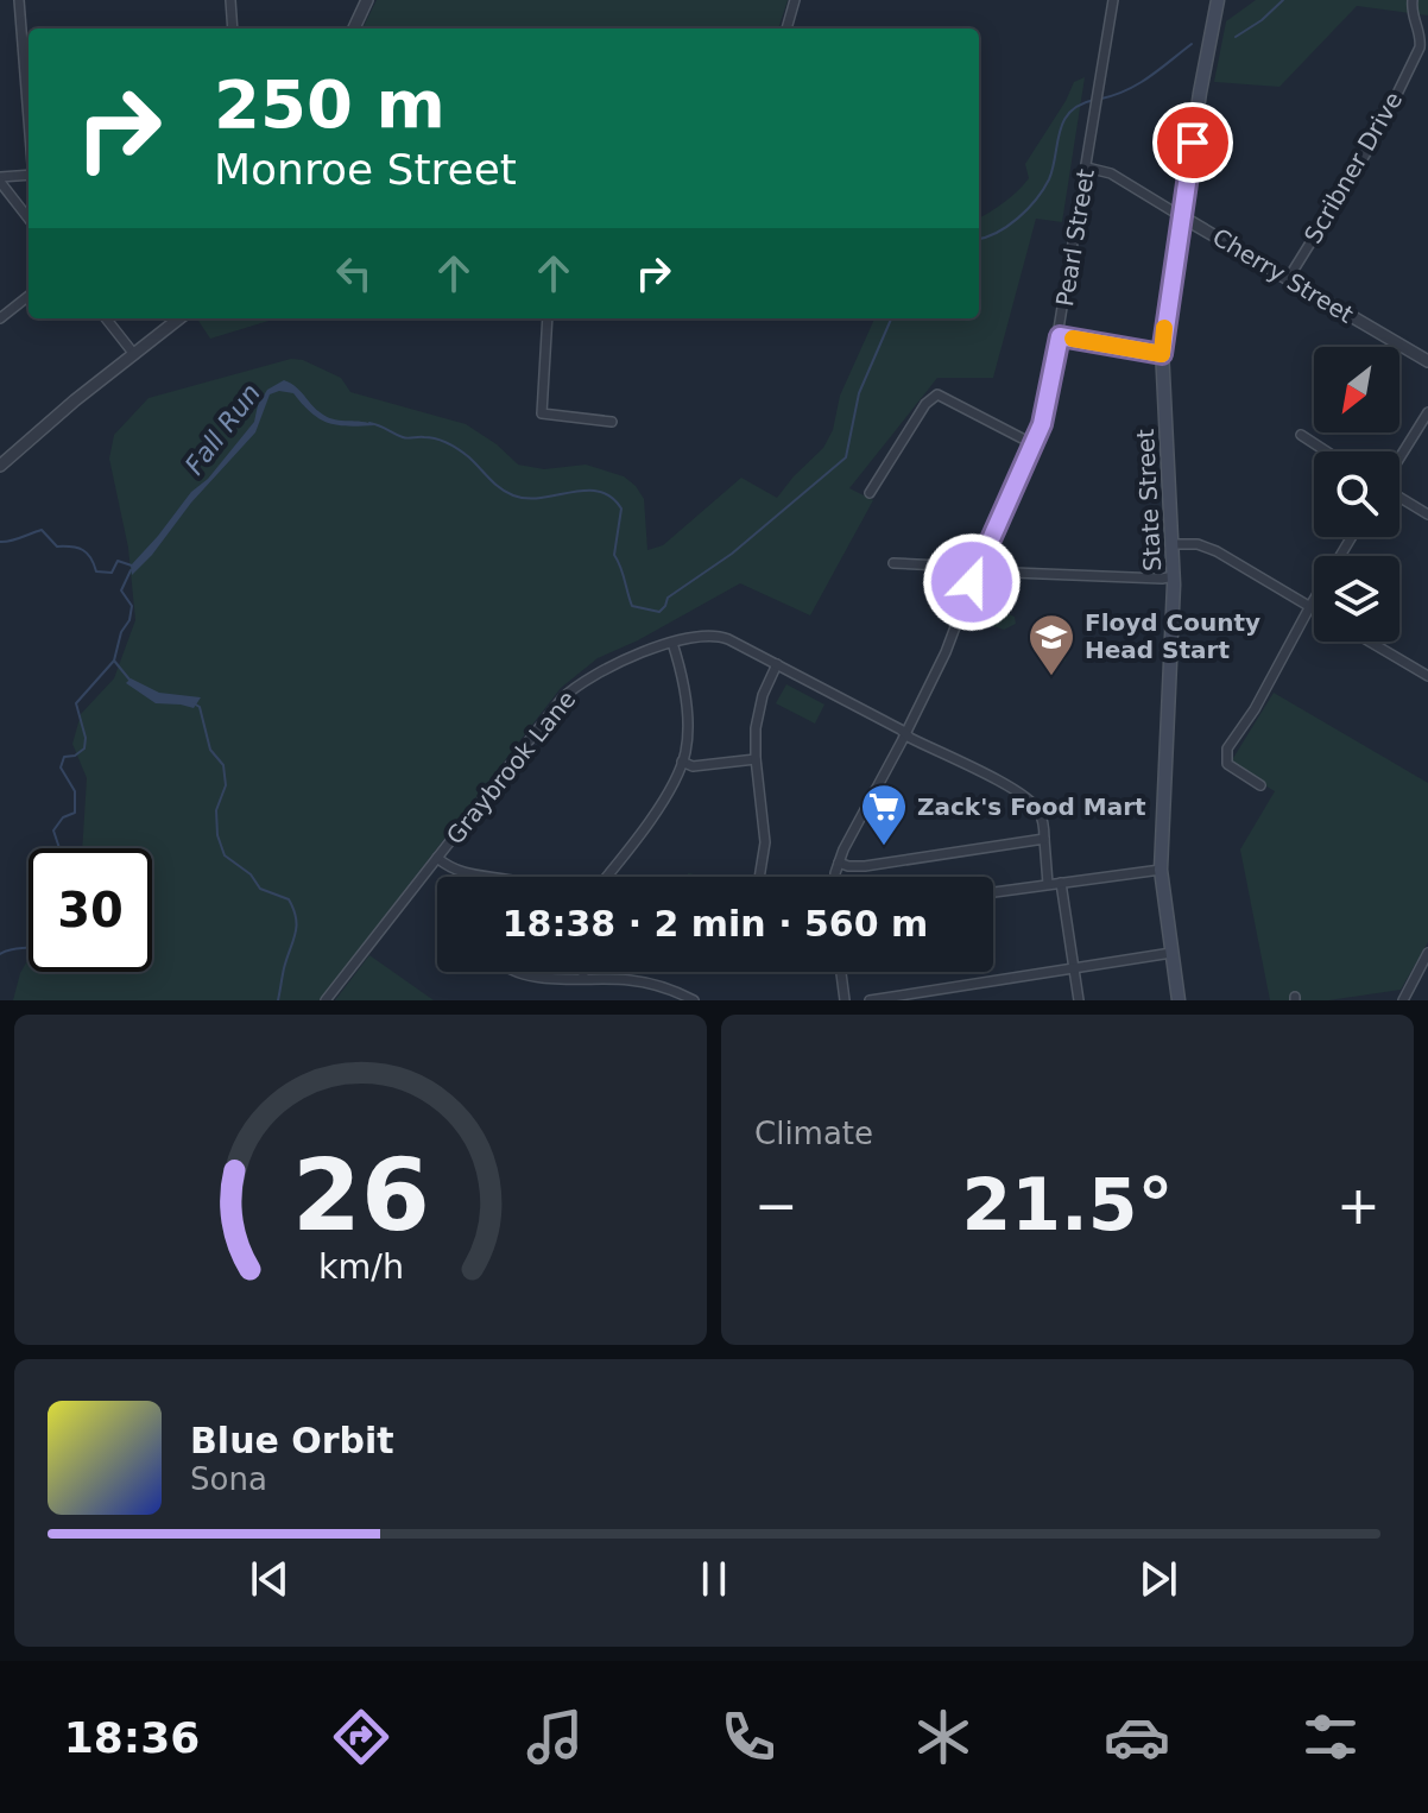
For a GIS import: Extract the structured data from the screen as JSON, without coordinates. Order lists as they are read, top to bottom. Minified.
{"streets":{"main road":["State Street"],"street":["Scribner Drive","Pearl Street","Cherry Street","Graybrook Lane"]},"crossings":[["Scribner Drive","Cherry Street"],["Pearl Street","Cherry Street"],["Pearl Street","Graybrook Lane"],["Cherry Street","State Street"]],"water":["Fall Run"],"places":{"school or university":["Floyd County Head Start"],"supermarket":["Zack's Food Mart"]},"north":"bottom left","page":{"turn":["250 m","Monroe Street"],"limit":"30","trip":"18:38 · 2 min · 560 m","tile":"Climate","heat":["−","21.5°","+"],"song":["Blue Orbit","Sona"],"tabs":"18:36","gauge":["26","km/h"]}}
